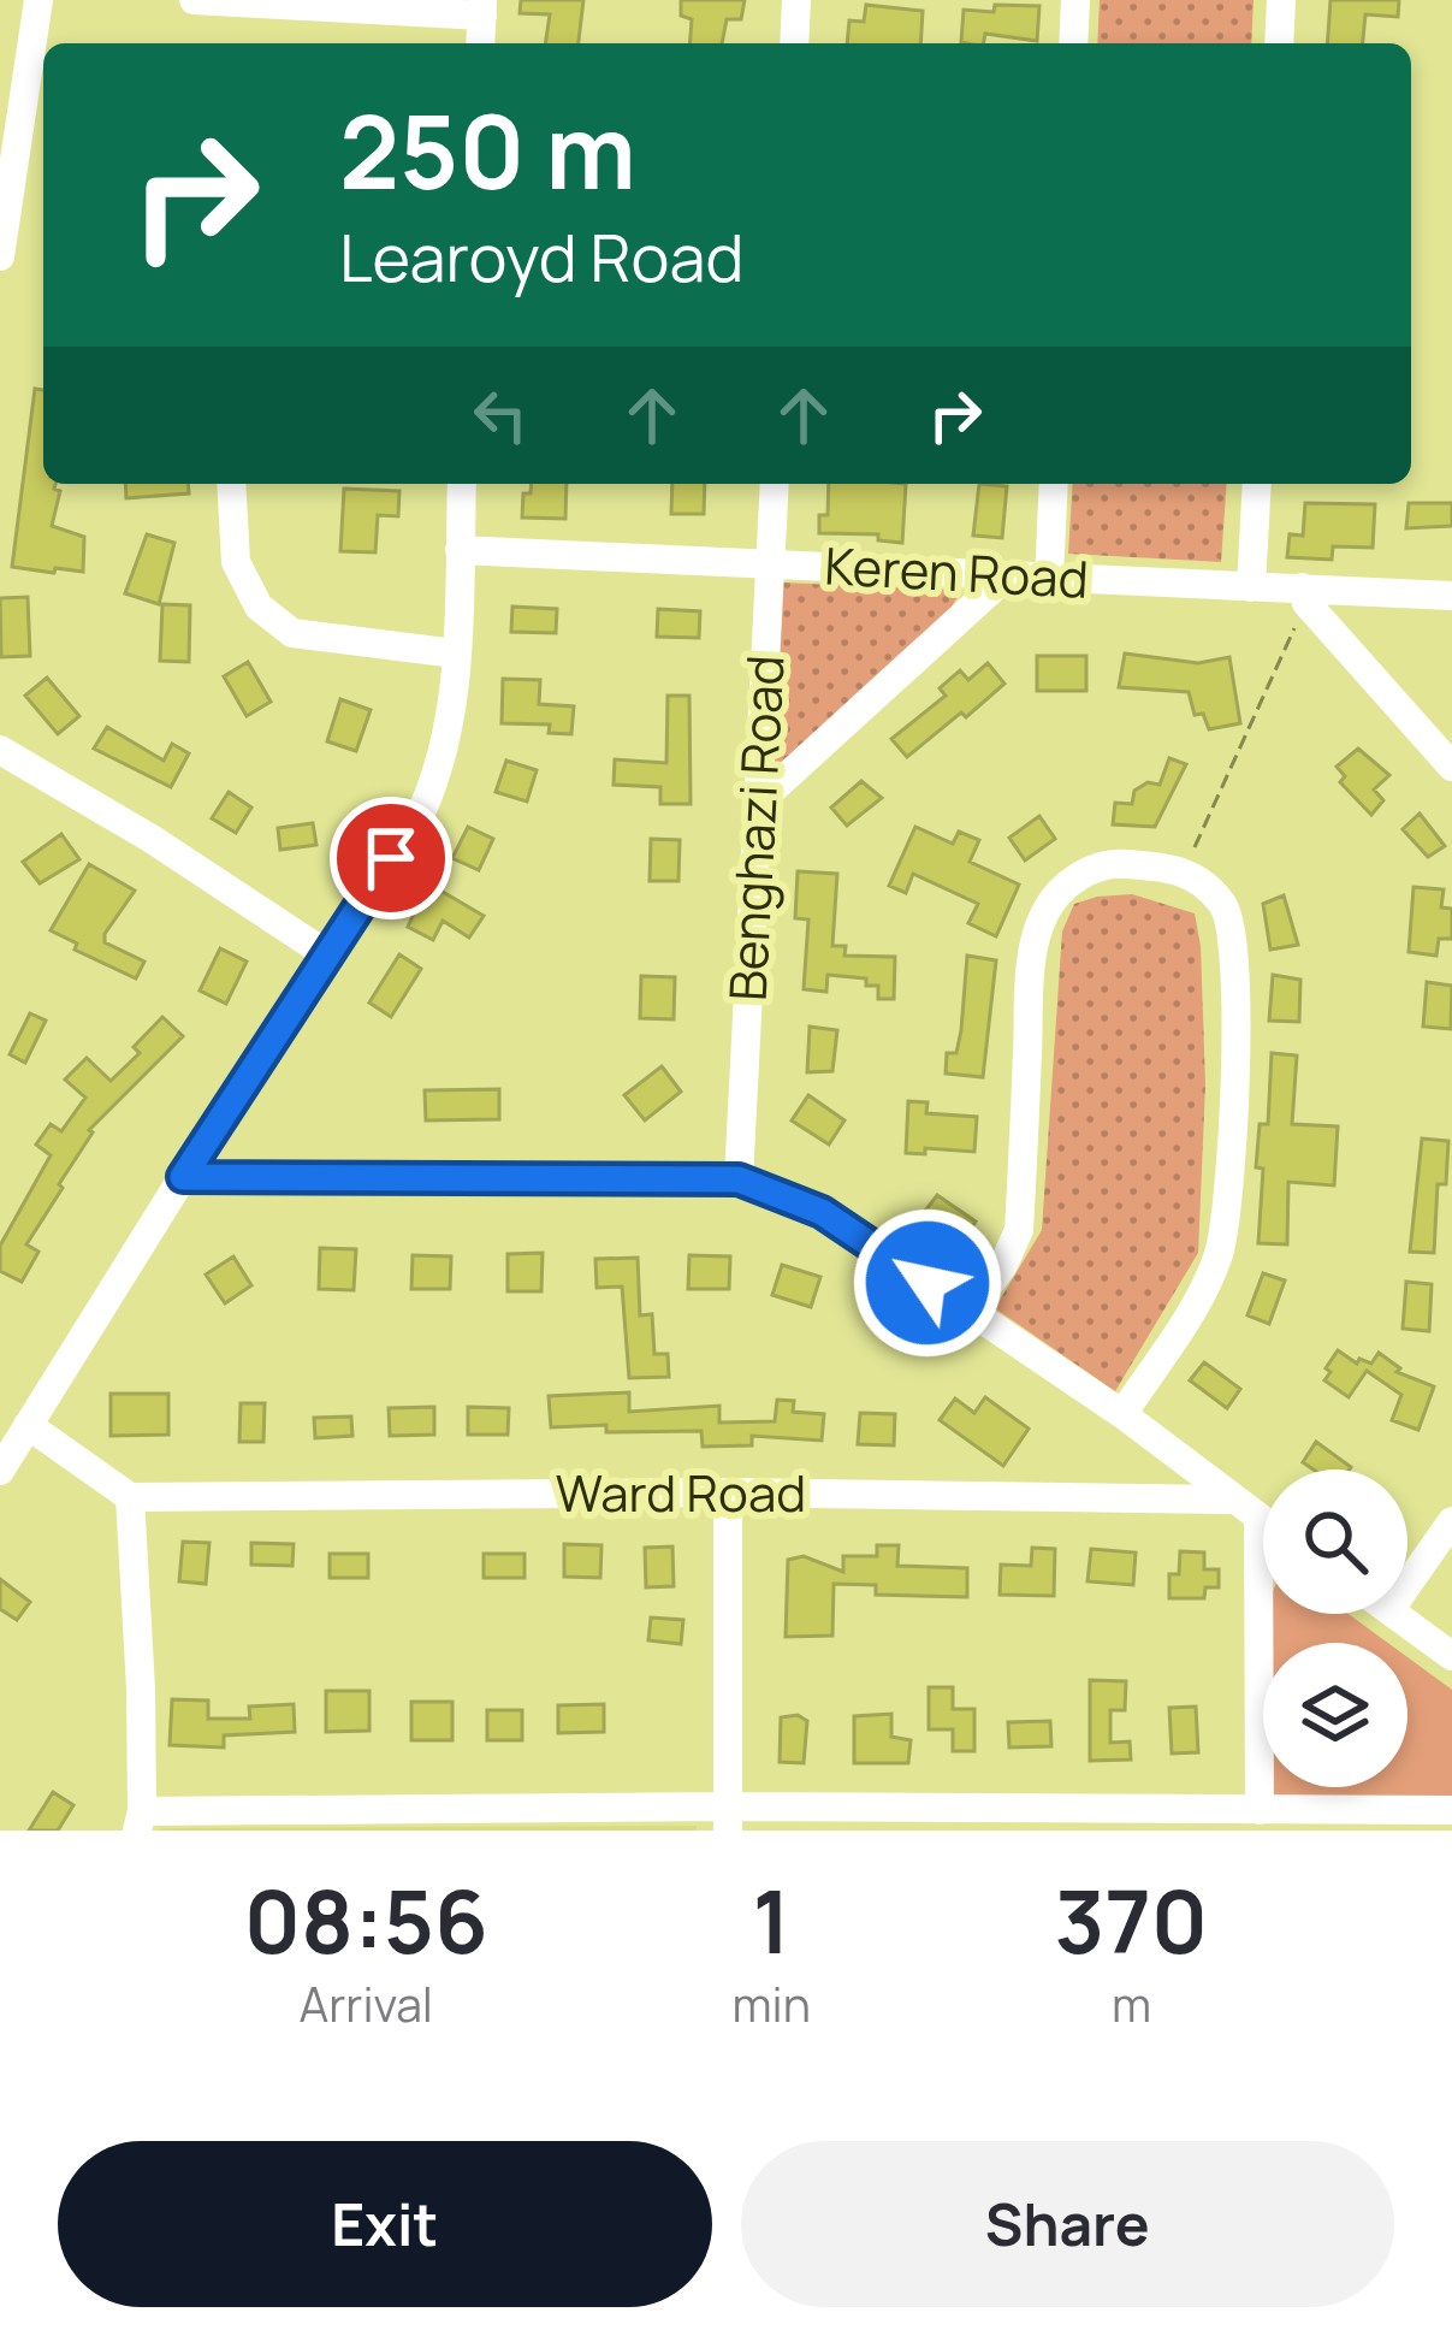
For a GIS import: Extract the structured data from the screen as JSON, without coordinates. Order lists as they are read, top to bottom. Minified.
{"streets":{"street":["Keren Road","Benghazi Road","Ward Road"]},"crossings":[["Keren Road","Benghazi Road"]],"page":{"turn":["250 m","Learoyd Road"],"eta":["08:56","Arrival","1","min","370","m"],"buttons":["Exit","Share"]}}
